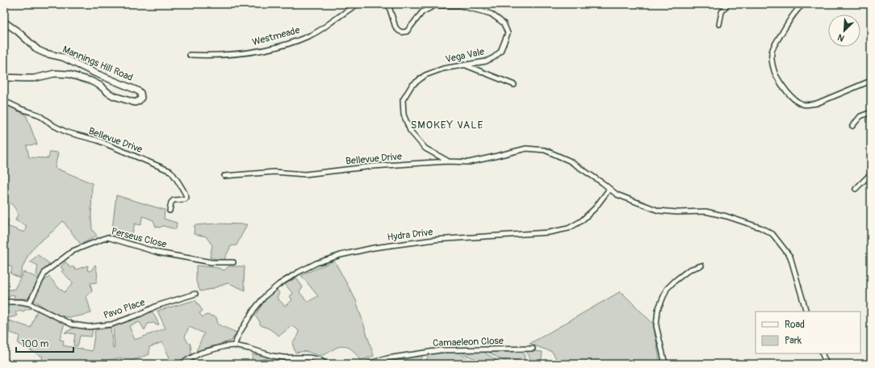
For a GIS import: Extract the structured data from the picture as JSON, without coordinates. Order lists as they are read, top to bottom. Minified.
{"streets":{"main road":["Mannings Hill Road"],"street":["Westmeade","Vega Vale","Bellevue Drive","Hydra Drive","Perseus Close","Pavo Place","Camaeleon Close"]},"crossings":[["Vega Vale","Bellevue Drive"],["Bellevue Drive","Hydra Drive"],["Perseus Close","Pavo Place"]],"districts":["SMOKEY VALE"],"legend":["Road","Park"],"scale_bar":"100 m","north":"bottom left"}
